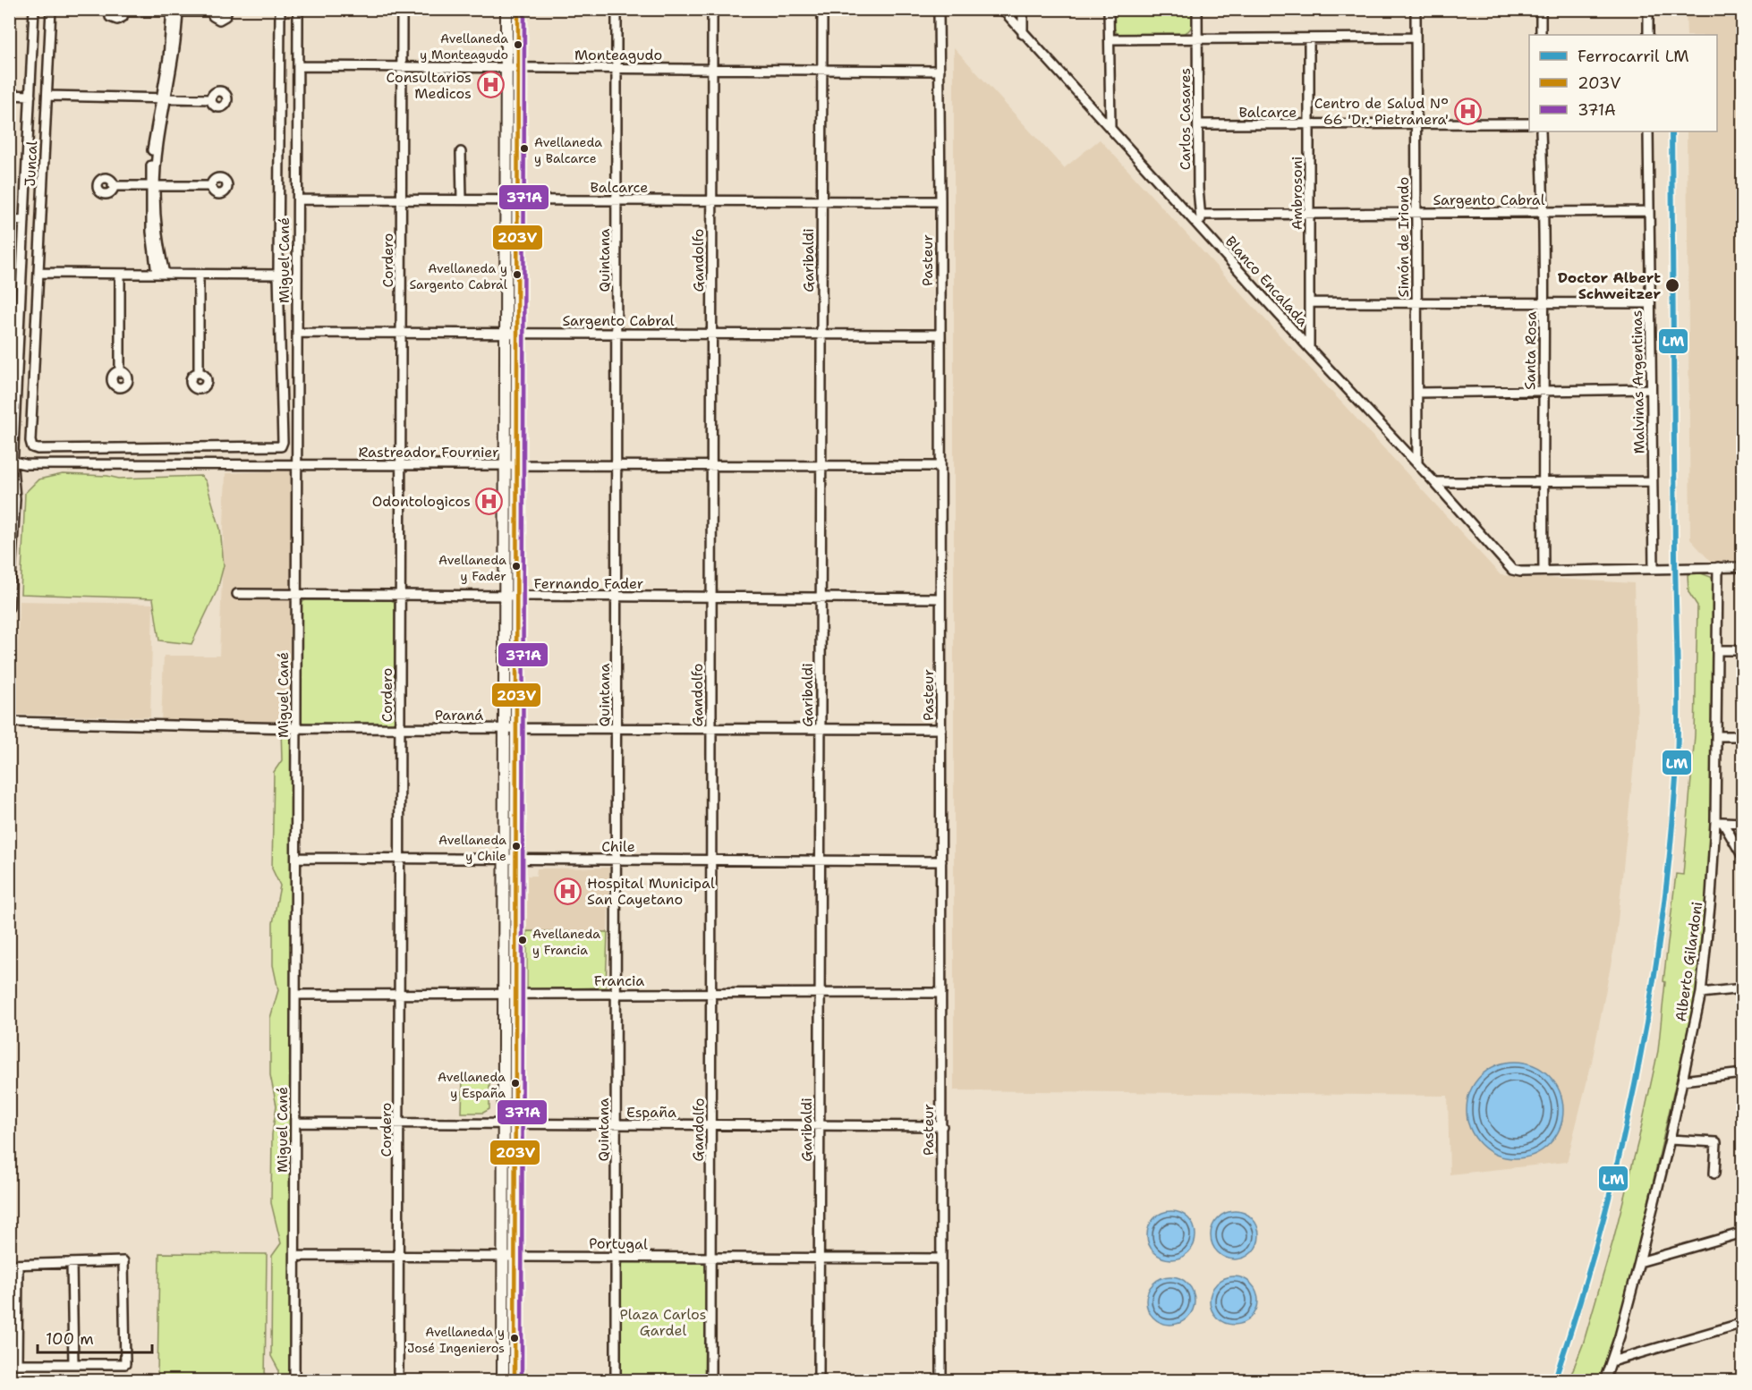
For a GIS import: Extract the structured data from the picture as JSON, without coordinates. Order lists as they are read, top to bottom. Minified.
{"streets":{"street":["Monteagudo","Balcarce","Carlos Casares","Juncal","Ambrosoni","Sargento Cabral","Simón de Iriondo","Miguel Cané","Cordero","Quintana","Gandolfo","Garibaldi","Pasteur","Blanco Encalada","Santa Rosa","Malvinas Argentinas","Rastreador Fournier","Fernando Fader","Paraná","Chile","Alberto Gilardoni","Francia","España","Portugal"]},"crossings":[["Monteagudo","Miguel Cané"],["Monteagudo","Cordero"],["Monteagudo","Quintana"],["Monteagudo","Gandolfo"],["Monteagudo","Garibaldi"],["Monteagudo","Pasteur"],["Balcarce","Carlos Casares"],["Balcarce","Ambrosoni"],["Balcarce","Simón de Iriondo"],["Balcarce","Miguel Cané"],["Balcarce","Cordero"],["Balcarce","Quintana"],["Balcarce","Gandolfo"],["Balcarce","Garibaldi"],["Balcarce","Pasteur"],["Carlos Casares","Sargento Cabral"],["Carlos Casares","Blanco Encalada"],["Ambrosoni","Sargento Cabral"],["Ambrosoni","Blanco Encalada"],["Sargento Cabral","Simón de Iriondo"],["Sargento Cabral","Miguel Cané"],["Sargento Cabral","Cordero"],["Sargento Cabral","Quintana"],["Sargento Cabral","Gandolfo"],["Sargento Cabral","Garibaldi"],["Sargento Cabral","Pasteur"],["Sargento Cabral","Santa Rosa"],["Sargento Cabral","Malvinas Argentinas"],["Simón de Iriondo","Blanco Encalada"],["Miguel Cané","Rastreador Fournier"],["Miguel Cané","Fernando Fader"],["Miguel Cané","Paraná"],["Miguel Cané","Chile"],["Miguel Cané","Francia"],["Miguel Cané","España"],["Miguel Cané","Portugal"],["Cordero","Rastreador Fournier"],["Cordero","Fernando Fader"],["Cordero","Paraná"],["Cordero","Chile"],["Cordero","Francia"],["Cordero","España"],["Cordero","Portugal"],["Quintana","Rastreador Fournier"],["Quintana","Fernando Fader"],["Quintana","Paraná"],["Quintana","Chile"],["Quintana","Francia"],["Quintana","España"],["Quintana","Portugal"],["Gandolfo","Rastreador Fournier"],["Gandolfo","Fernando Fader"],["Gandolfo","Paraná"],["Gandolfo","Chile"],["Gandolfo","Francia"],["Gandolfo","España"],["Gandolfo","Portugal"],["Garibaldi","Rastreador Fournier"],["Garibaldi","Fernando Fader"],["Garibaldi","Paraná"],["Garibaldi","Chile"],["Garibaldi","Francia"],["Garibaldi","España"],["Garibaldi","Portugal"],["Pasteur","Rastreador Fournier"],["Pasteur","Fernando Fader"],["Pasteur","Paraná"],["Pasteur","Chile"],["Pasteur","Francia"],["Pasteur","España"],["Pasteur","Portugal"],["Blanco Encalada","Santa Rosa"]],"parks":["Plaza Carlos Gardel"],"places":{"other":["Avellaneda y Monteagudo","Avellaneda y Balcarce","Avellaneda y Sargento Cabral","Doctor Albert Schweitzer","Avellaneda y Fader","Avellaneda y Chile","Avellaneda y Francia","Avellaneda y España","Avellaneda y José Ingenieros"],"hospital":["Consultarios Medicos","Centro de Salud N° 66 'Dr. Pietranera'","Odontologicos","Hospital Municipal San Cayetano"]},"lines":["transit line 203V","transit line 371A","rail line LM"],"legend":["Ferrocarril LM","203V","371A"],"scale_bar":"100 m"}
